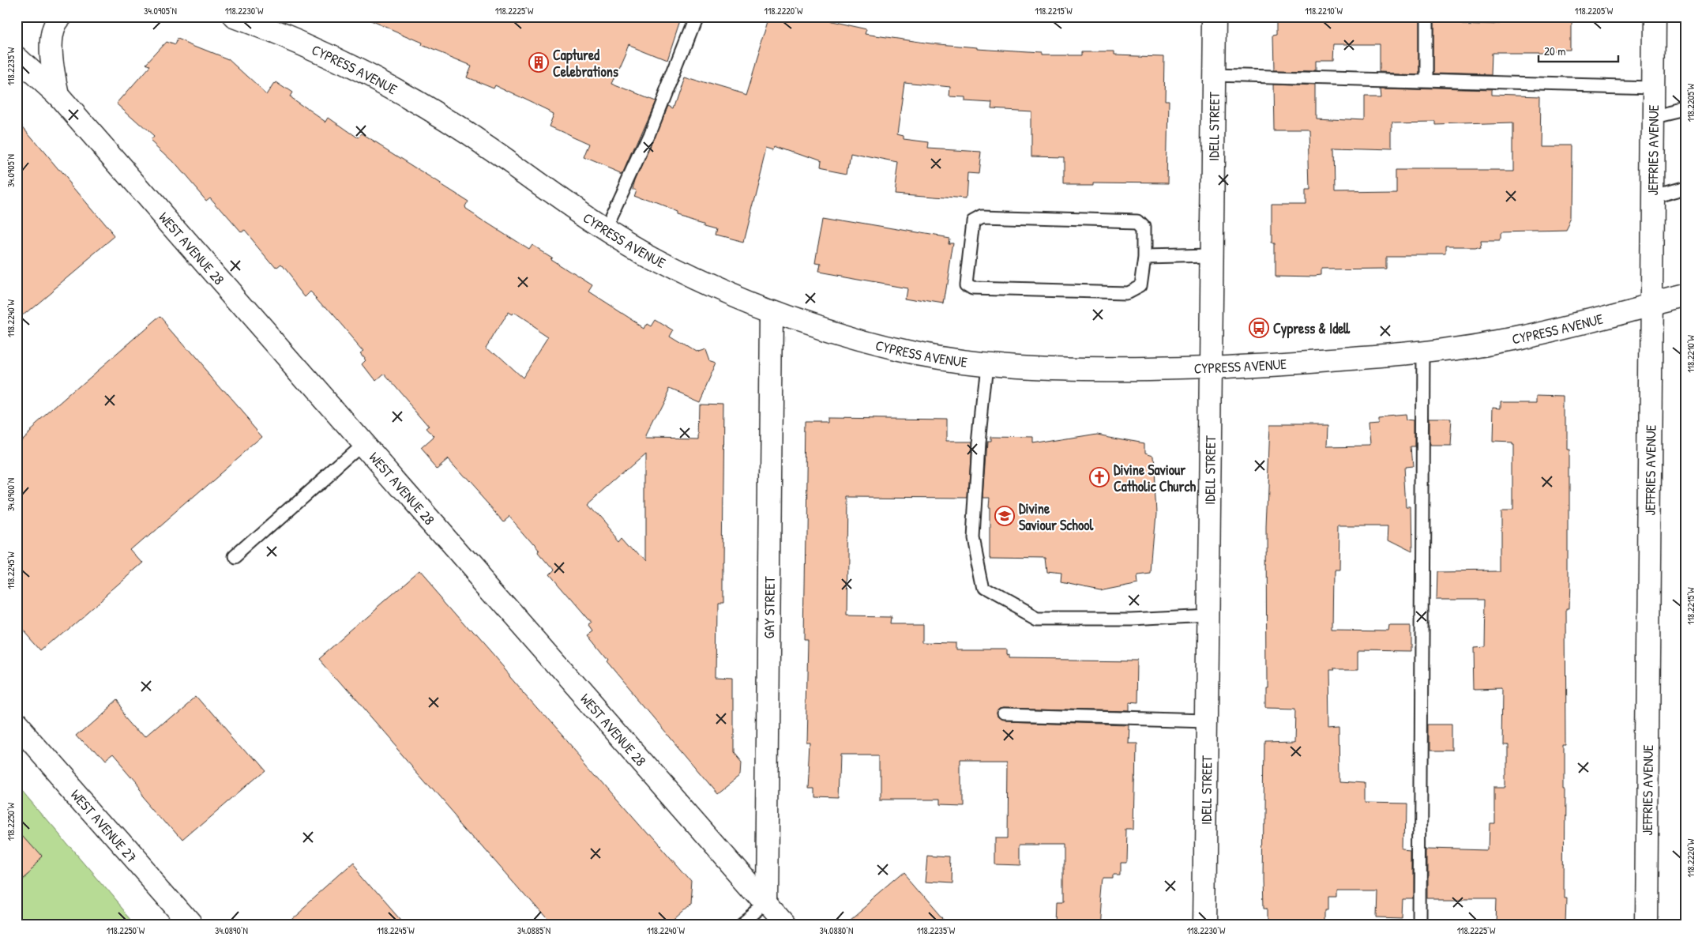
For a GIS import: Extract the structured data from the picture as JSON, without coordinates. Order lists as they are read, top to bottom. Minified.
{"streets":{"street":["CYPRESS AVENUE","IDELL STREET","JEFFRIES AVENUE","WEST AVENUE 28","GAY STREET","WEST AVENUE 27"]},"crossings":[["CYPRESS AVENUE","IDELL STREET"],["CYPRESS AVENUE","JEFFRIES AVENUE"],["CYPRESS AVENUE","GAY STREET"],["WEST AVENUE 28","GAY STREET"]],"places":{"building":["Captured Celebrations"],"bus stop":["Cypress & Idell"],"church":["Divine Saviour Catholic Church"],"school or university":["Divine Saviour School"]},"scale_bar":"20 m","coordinates":["34.0905°N","118.2230°W","118.2225°W","118.2220°W","118.2215°W","118.2210°W","118.2205°W","118.2235°W","118.2240°W","34.0900°N","118.2245°W","118.2250°W","34.0890°N","34.0885°N","34.0880°N"]}
